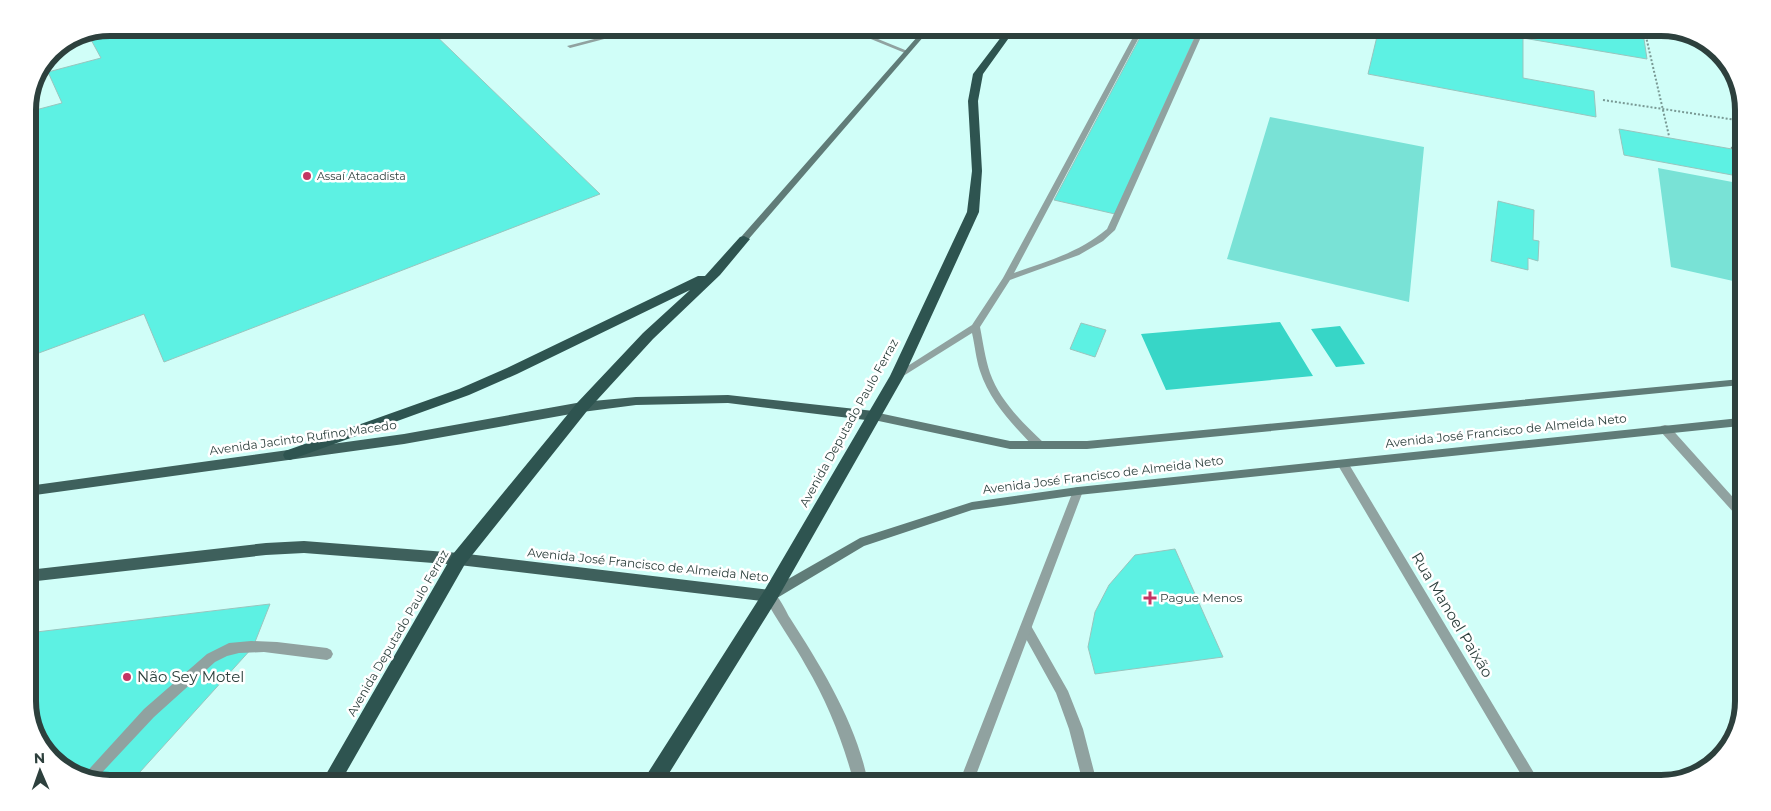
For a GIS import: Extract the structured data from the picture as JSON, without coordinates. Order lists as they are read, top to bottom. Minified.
{"streets":{"highway":["Avenida Deputado Paulo Ferraz"],"main road":["Avenida José Francisco de Almeida Neto","Avenida Jacinto Rufino Macedo"],"street":["Rua Manoel Paixão"]},"crossings":[["Avenida Deputado Paulo Ferraz","Avenida José Francisco de Almeida Neto"],["Avenida Deputado Paulo Ferraz","Avenida Jacinto Rufino Macedo"],["Avenida José Francisco de Almeida Neto","Avenida Jacinto Rufino Macedo"],["Avenida José Francisco de Almeida Neto","Rua Manoel Paixão"]],"places":{"other":["Assaí Atacadista","Não Sey Motel"],"health":["Pague Menos"]},"north":"top"}
